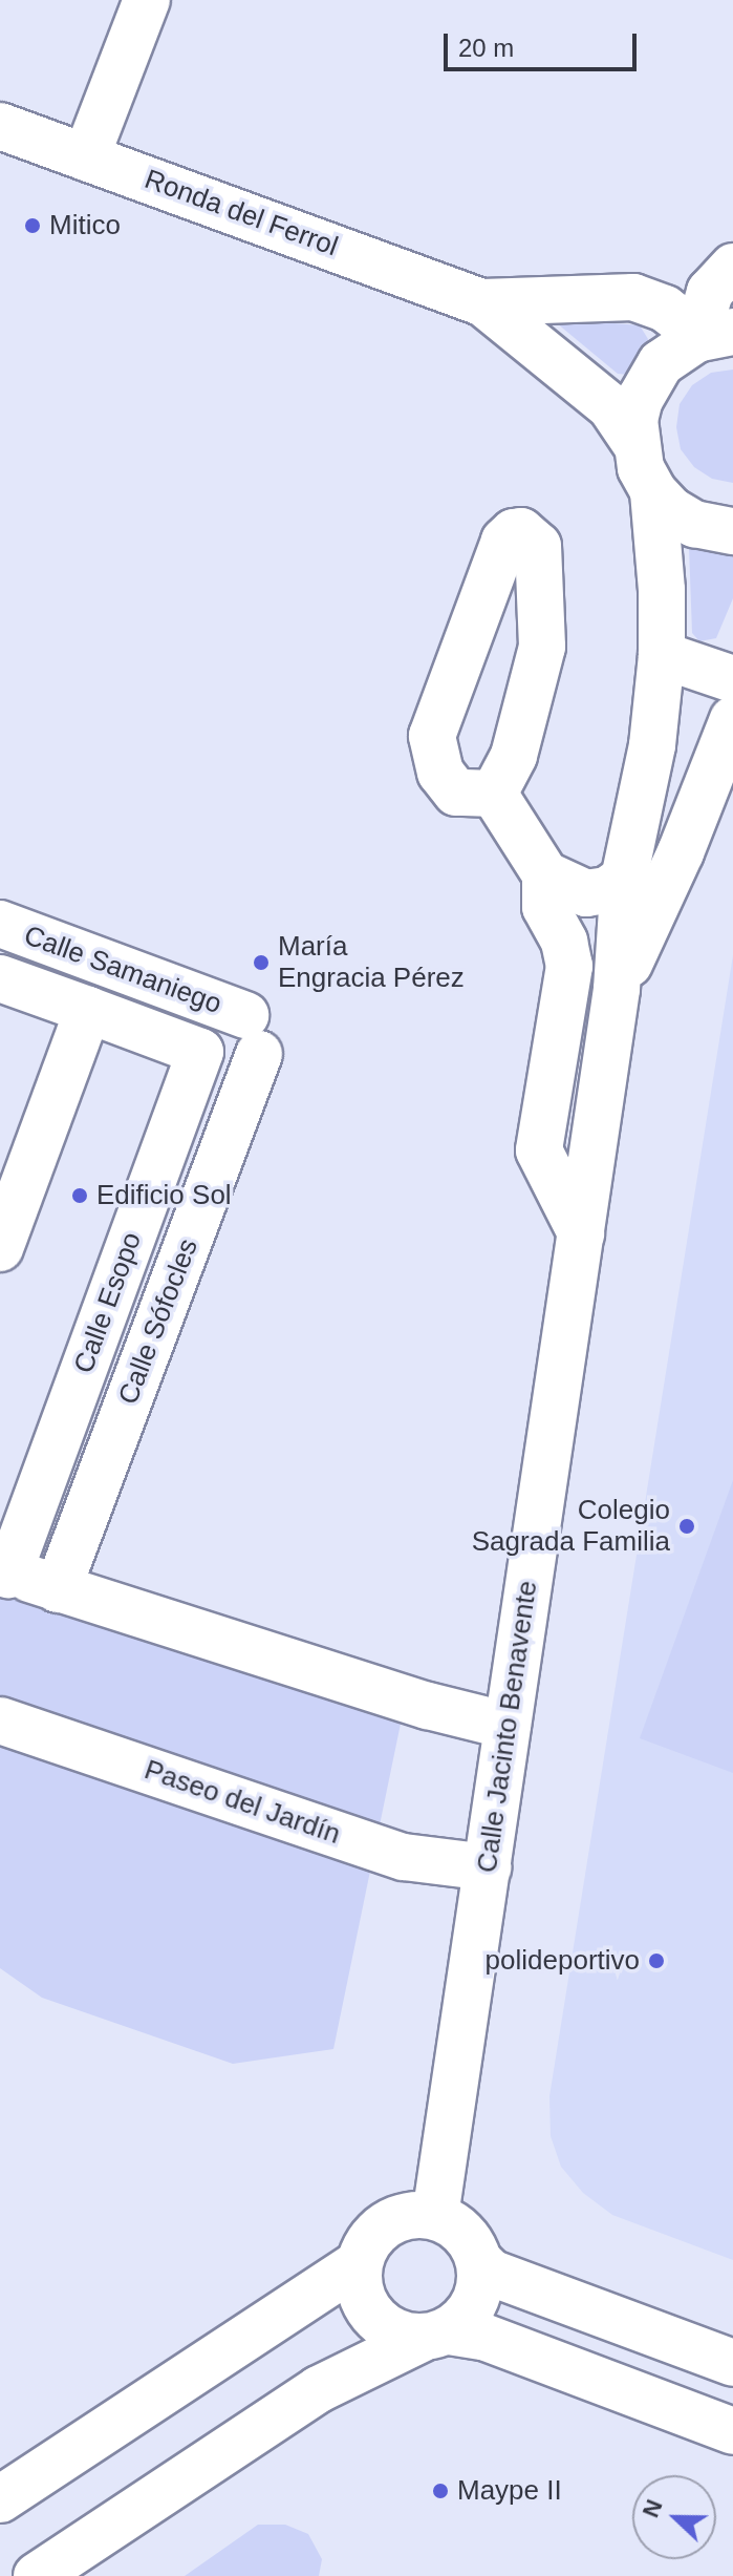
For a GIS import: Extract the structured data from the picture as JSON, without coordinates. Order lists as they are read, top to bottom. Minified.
{"streets":{"main road":["Ronda del Ferrol","Calle Samaniego","Calle Esopo","Calle Sófocles","Calle Jacinto Benavente","Paseo del Jardín"]},"crossings":[["Calle Samaniego","Calle Sófocles"],["Calle Jacinto Benavente","Paseo del Jardín"]],"places":["Mitico","María Engracia Pérez","Edificio Sol","Colegio Sagrada Familia","polideportivo","Maype II"],"scale_bar":"20 m","north":"left"}
